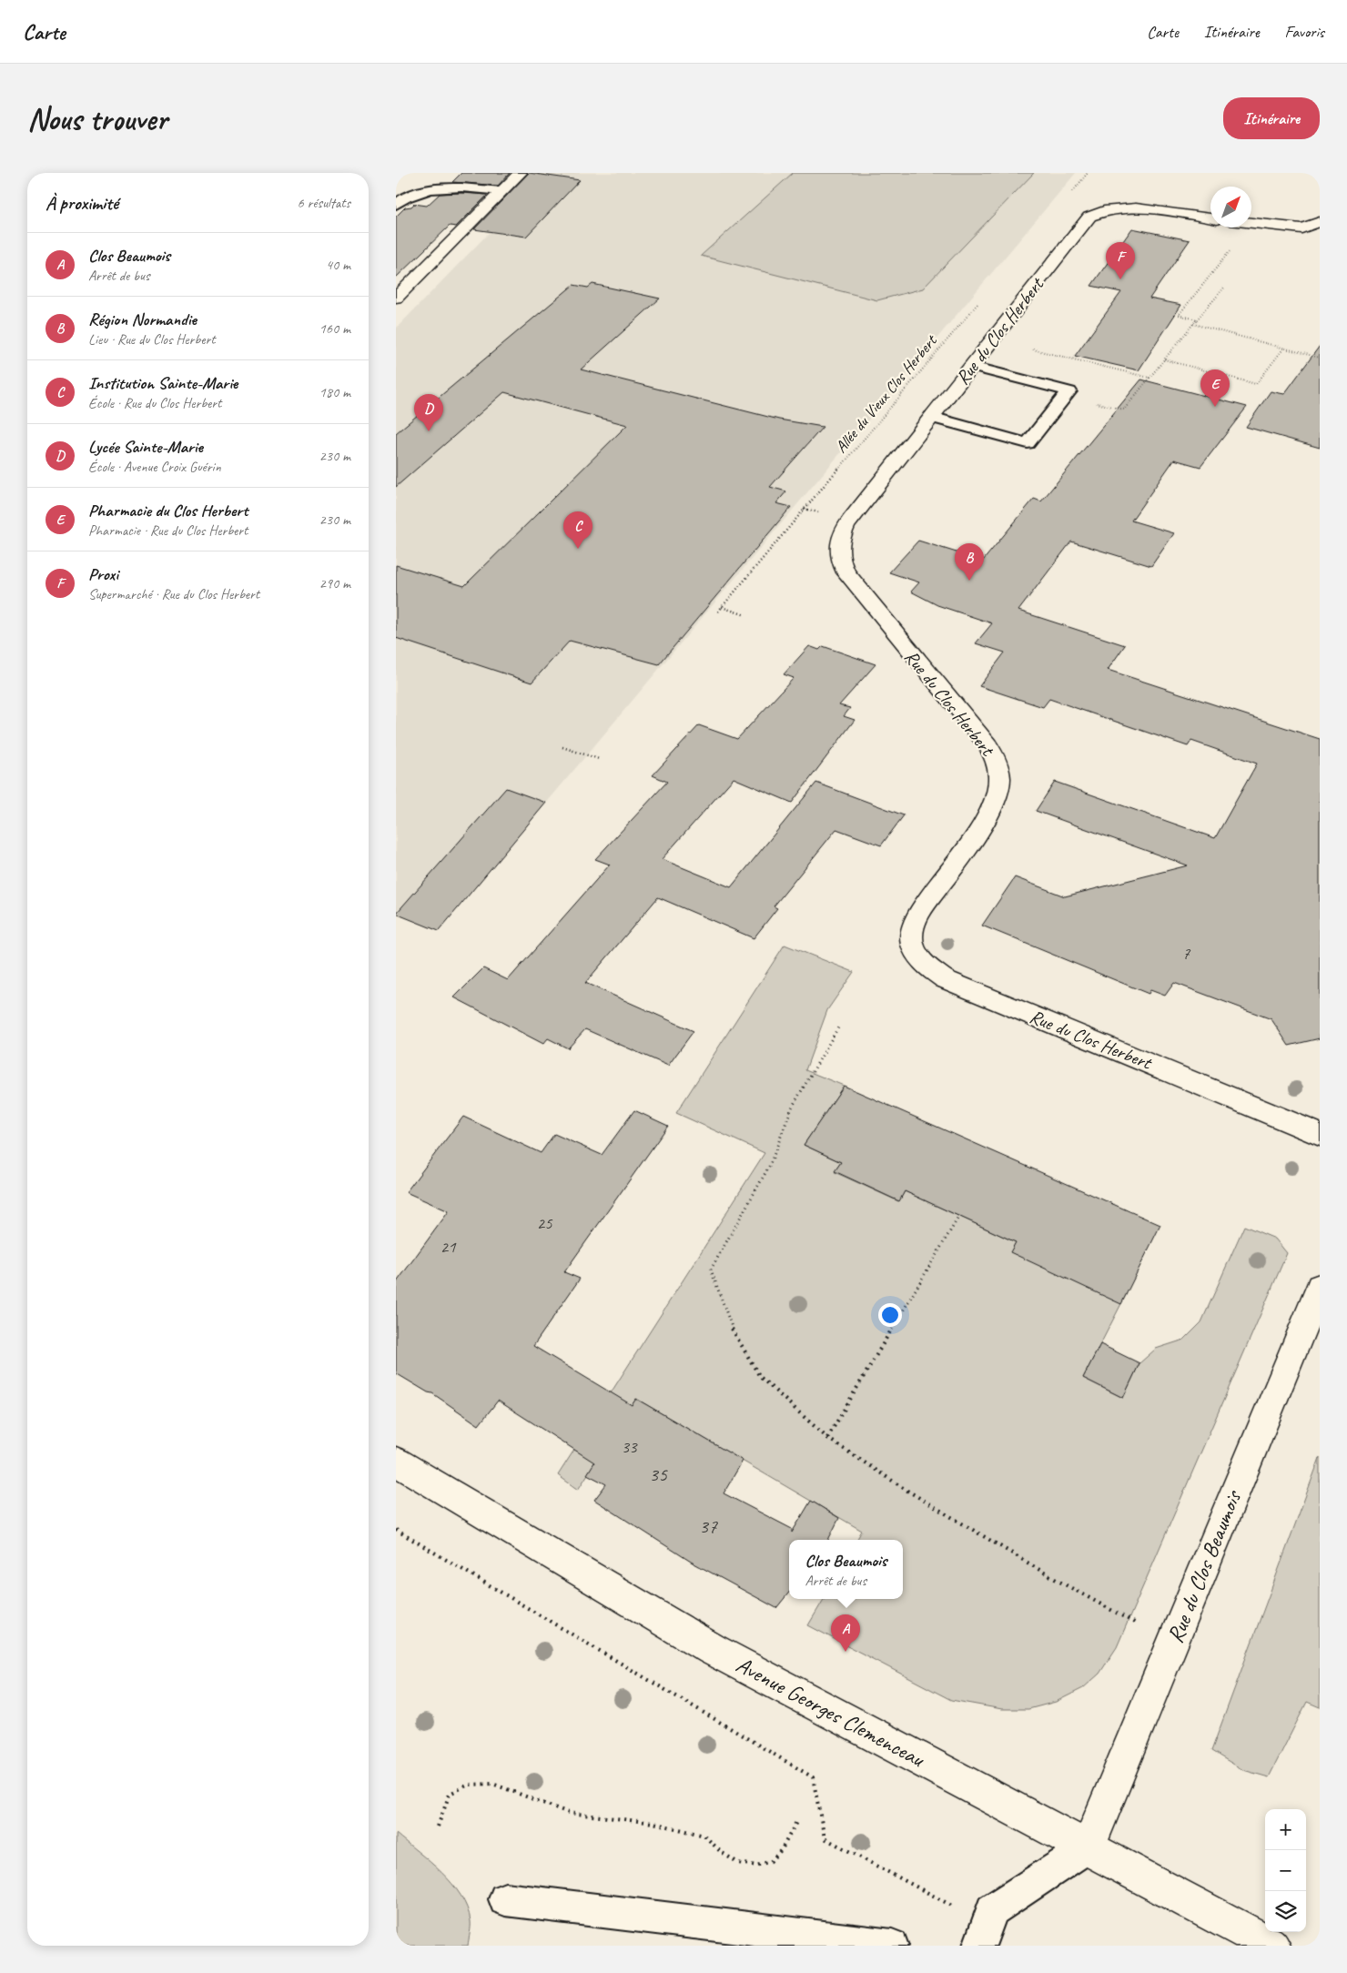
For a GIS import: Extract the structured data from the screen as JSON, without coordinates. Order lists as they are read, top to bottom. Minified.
{"streets":{"street":["Rue du Clos Herbert","Rue du Clos Beaumois","Avenue Georges Clemenceau"],"path":["Allée du Vieux Clos Herbert"]},"crossings":[["Rue du Clos Beaumois","Avenue Georges Clemenceau"]],"house_numbers":["7","25","21","33","35","37"],"north":"top right","page":{"header":"Carte","nav":["Carte","Itinéraire","Favoris"],"buttons":"Itinéraire","title":"Nous trouver","heading":["À proximité","6 résultats"],"list":[{"mark":"A","name":"Clos Beaumois","note":"Arrêt de bus","value":"40 m"},{"mark":"B","name":"Région Normandie","note":"Lieu · Rue du Clos Herbert","value":"160 m"},{"mark":"C","name":"Institution Sainte-Marie","note":"École · Rue du Clos Herbert","value":"180 m"},{"mark":"D","name":"Lycée Sainte-Marie","note":"École · Avenue Croix Guérin","value":"230 m"},{"mark":"E","name":"Pharmacie du Clos Herbert","note":"Pharmacie · Rue du Clos Herbert","value":"230 m"},{"mark":"F","name":"Proxi","note":"Supermarché · Rue du Clos Herbert","value":"290 m"}],"pins":["F","E","D","C","B","A"],"popup":["Clos Beaumois","Arrêt de bus"],"map_buttons":["+","−"]}}
